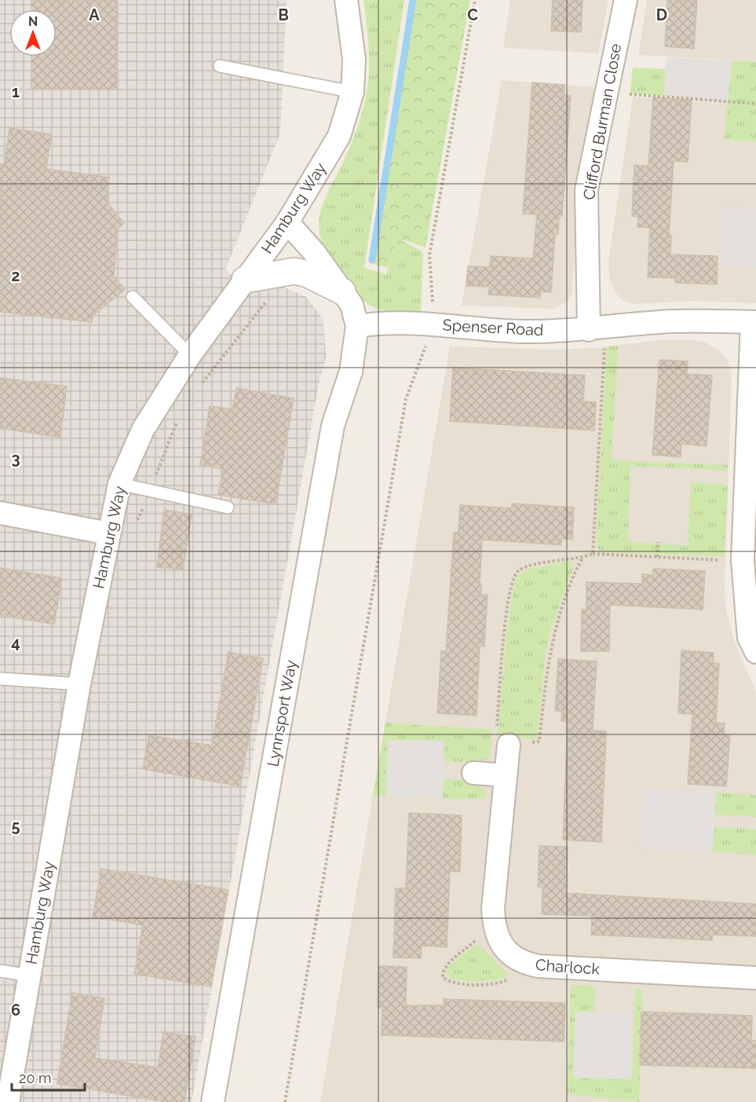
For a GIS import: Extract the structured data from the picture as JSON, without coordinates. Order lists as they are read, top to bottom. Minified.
{"streets":{"street":["Clifford Burman Close","Hamburg Way","Spenser Road","Lynnsport Way","Charlock"]},"crossings":[["Clifford Burman Close","Spenser Road"],["Spenser Road","Lynnsport Way"]],"scale_bar":"20 m","north":"top","grid":{"columns":["A","B","C","D"],"rows":["1","2","3","4","5","6"]}}
